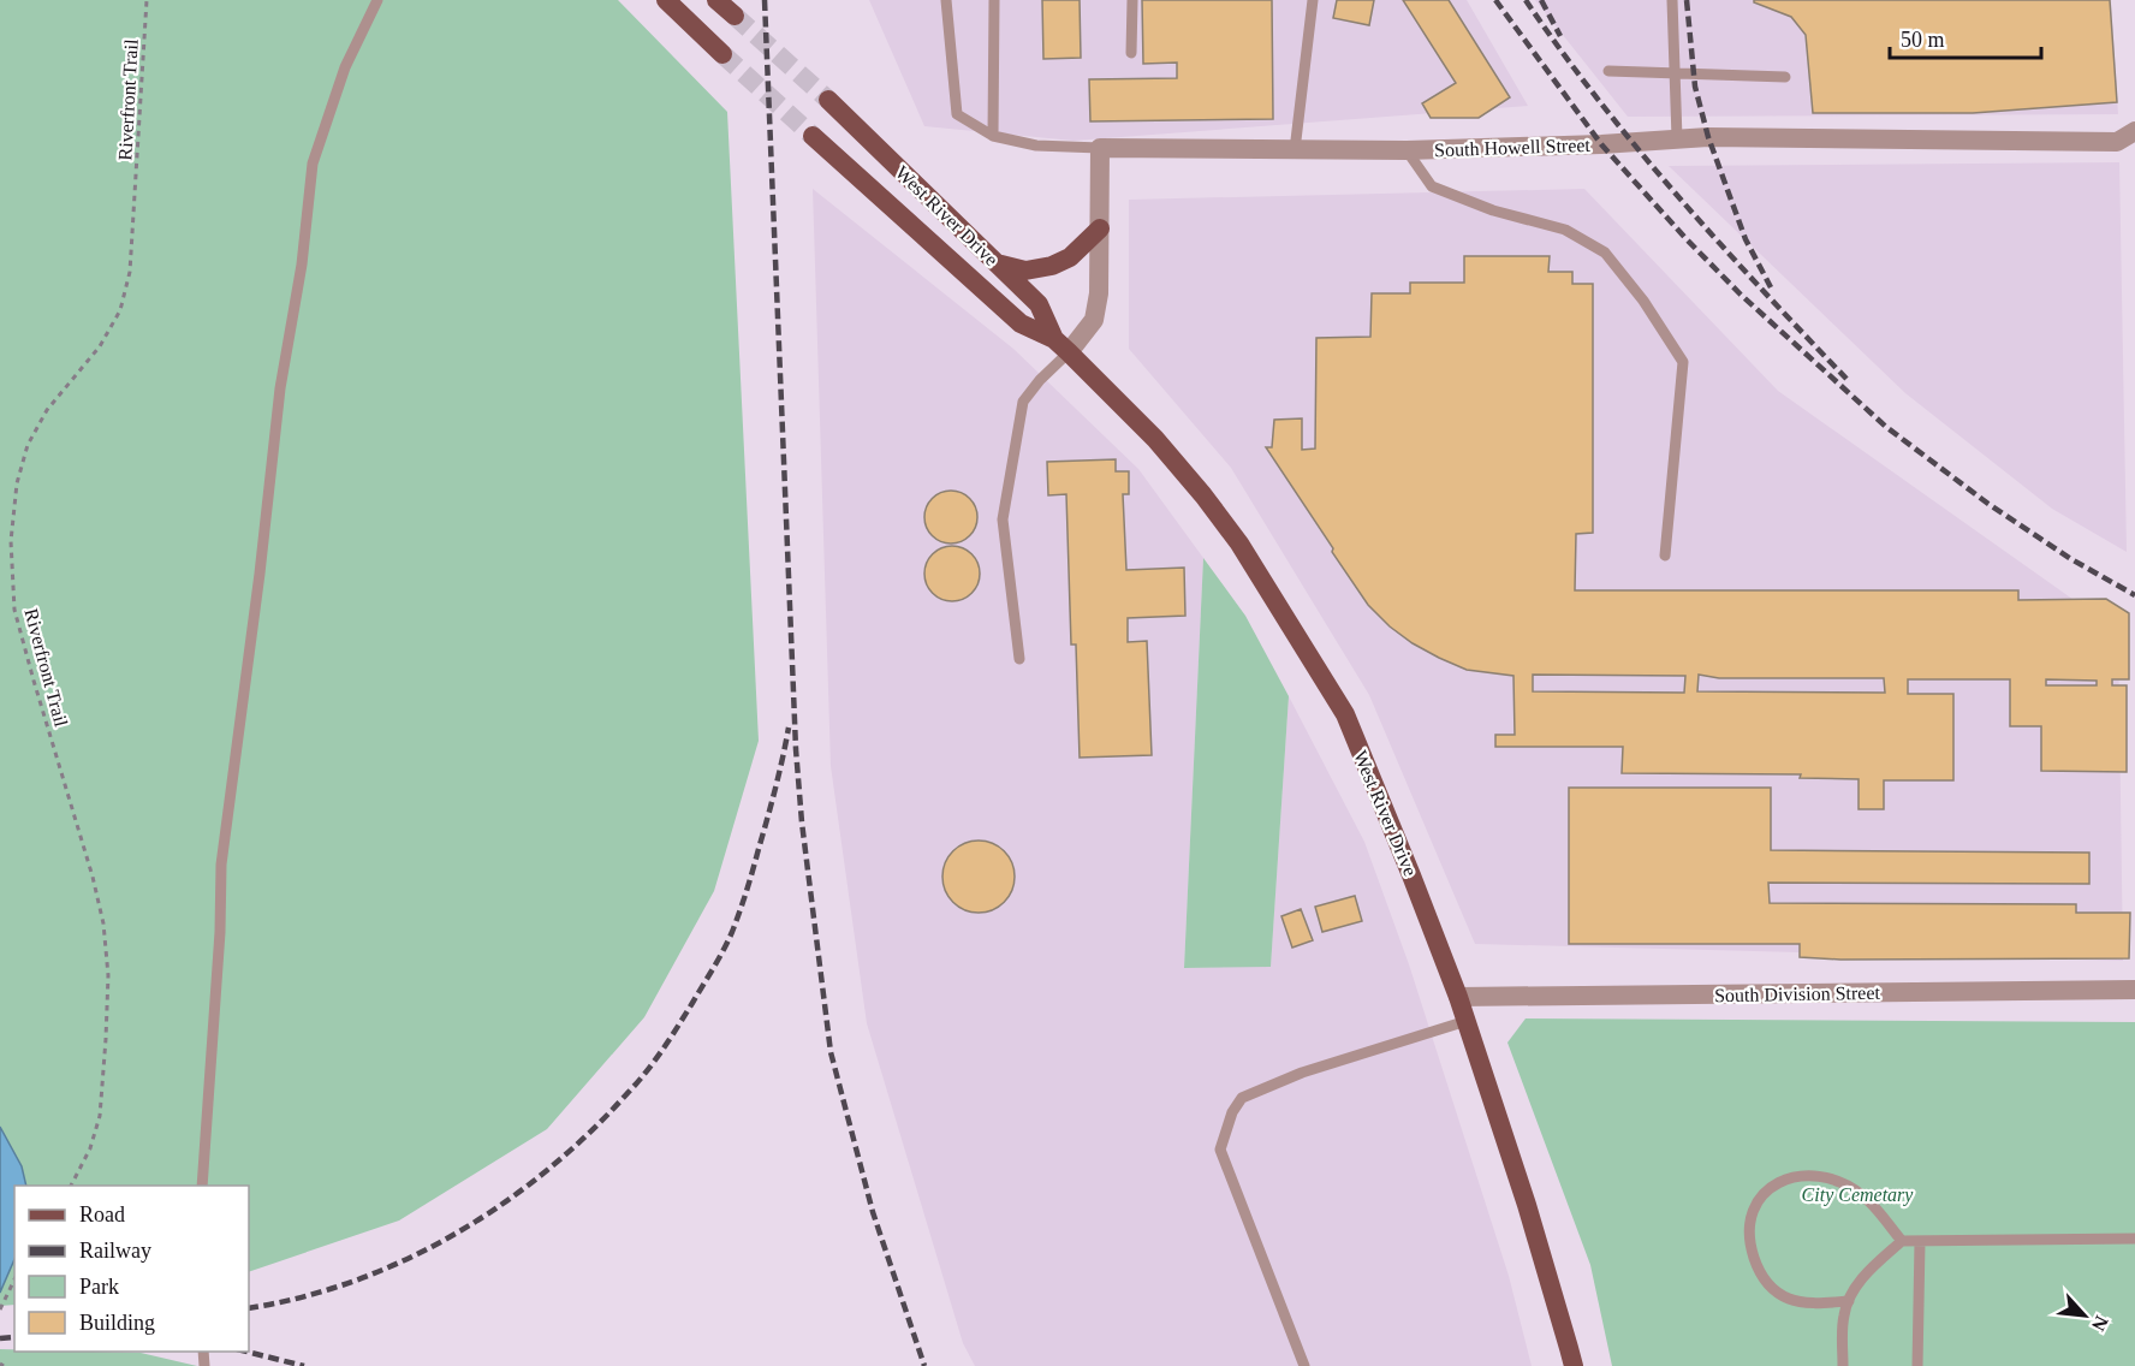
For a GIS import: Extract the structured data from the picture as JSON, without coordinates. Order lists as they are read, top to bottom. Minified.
{"streets":{"main road":["West River Drive"],"street":["South Howell Street","South Division Street"],"path":["Riverfront Trail"]},"crossings":[["West River Drive","South Division Street"]],"parks":["City Cemetary"],"legend":["Road","Railway","Park","Building"],"scale_bar":"50 m","north":"bottom right"}
